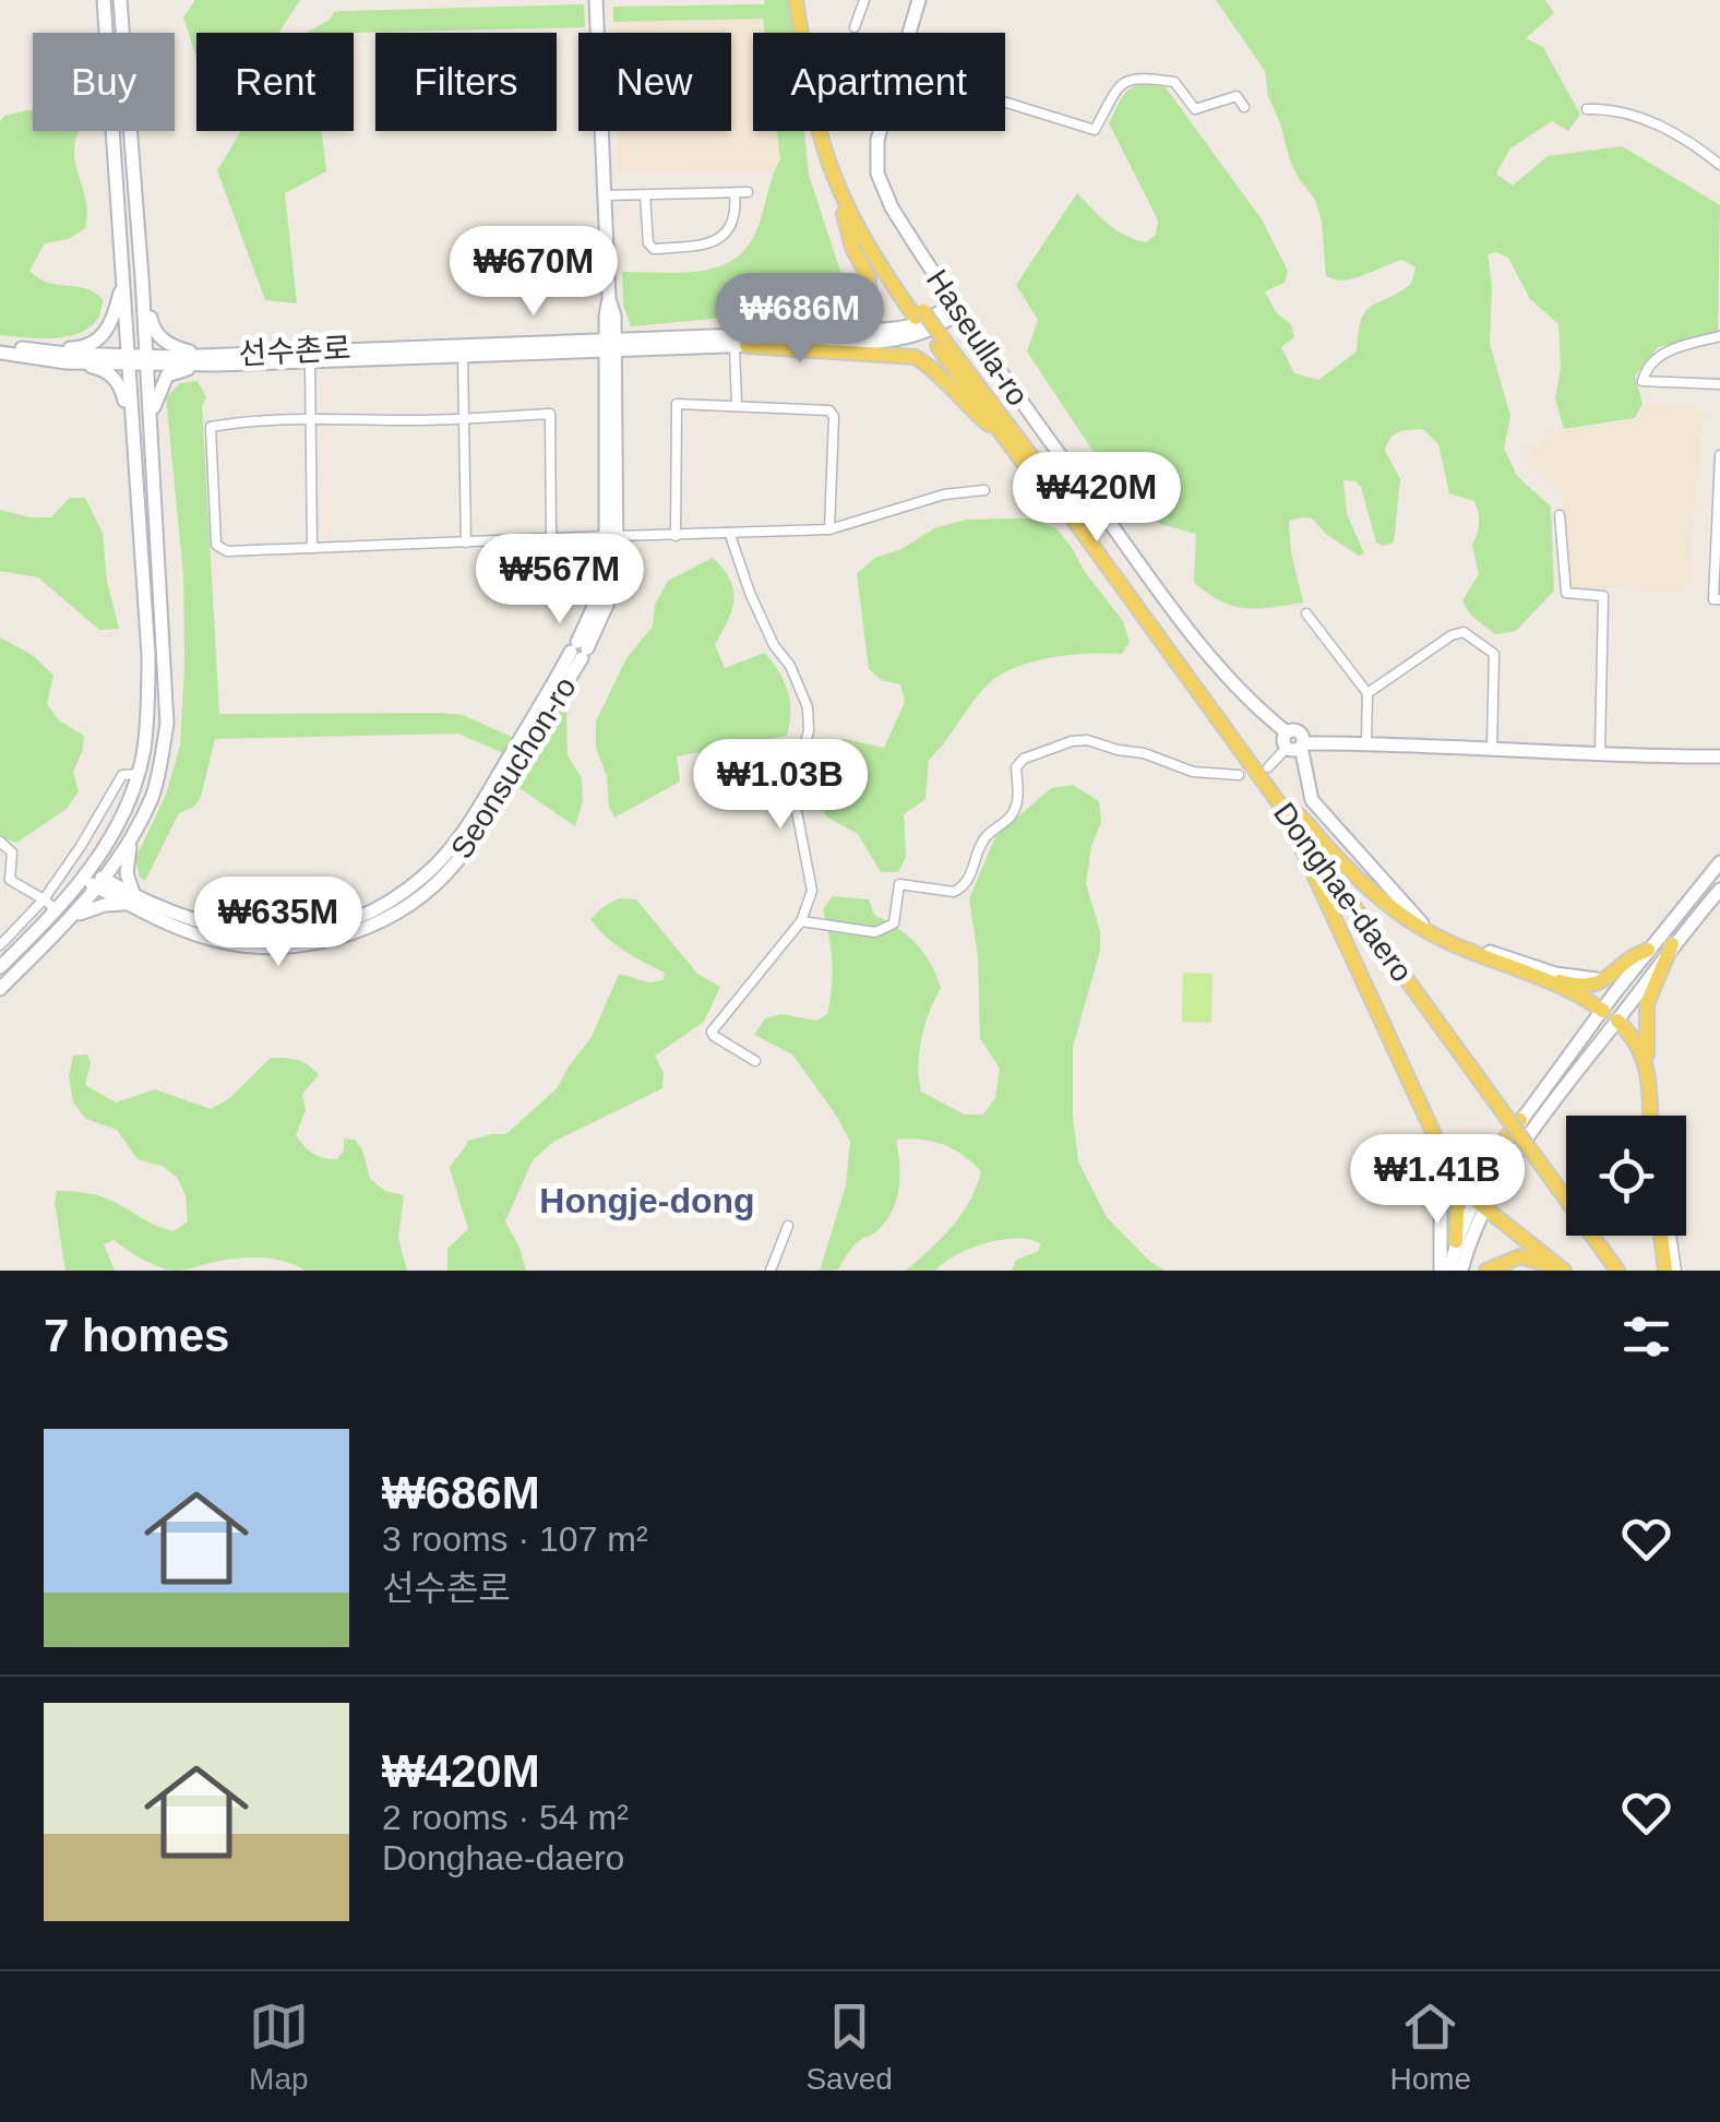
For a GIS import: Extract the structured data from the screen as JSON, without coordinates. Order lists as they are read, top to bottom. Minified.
{"streets":{"main road":["Donghae-daero"],"street":["Haseulla-ro","선수촌로","Seonsuchon-ro"]},"districts":["Hongje-dong"],"page":{"chip":["Buy","Rent","Filters","New","Apartment"],"price":["₩670M","₩686M","₩420M","₩567M","₩1.03B","₩635M","₩1.41B"],"heading":"7 homes","list":[{"name":"₩686M","note":"3 rooms · 107 m² · 선수촌로"},{"name":"₩420M","note":"2 rooms · 54 m² · Donghae-daero"}],"tabs":["Map","Saved","Home"]}}
